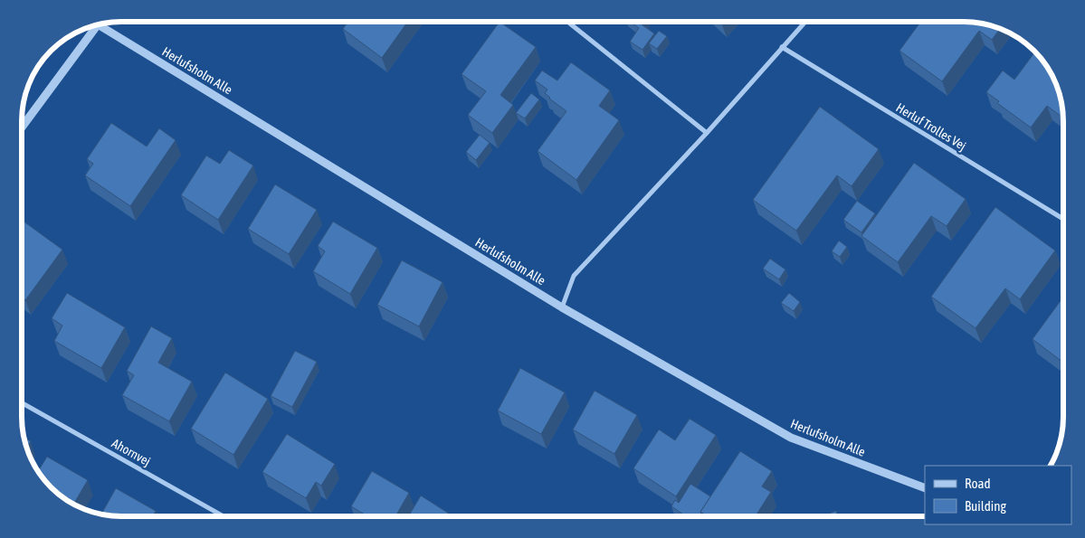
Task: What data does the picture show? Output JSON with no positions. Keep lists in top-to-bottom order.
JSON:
{
  "streets": {
    "street": ["Herlufsholm Alle", "Herluf Trolles Vej", "Ahornvej"]
  },
  "legend": ["Road", "Building"]
}
